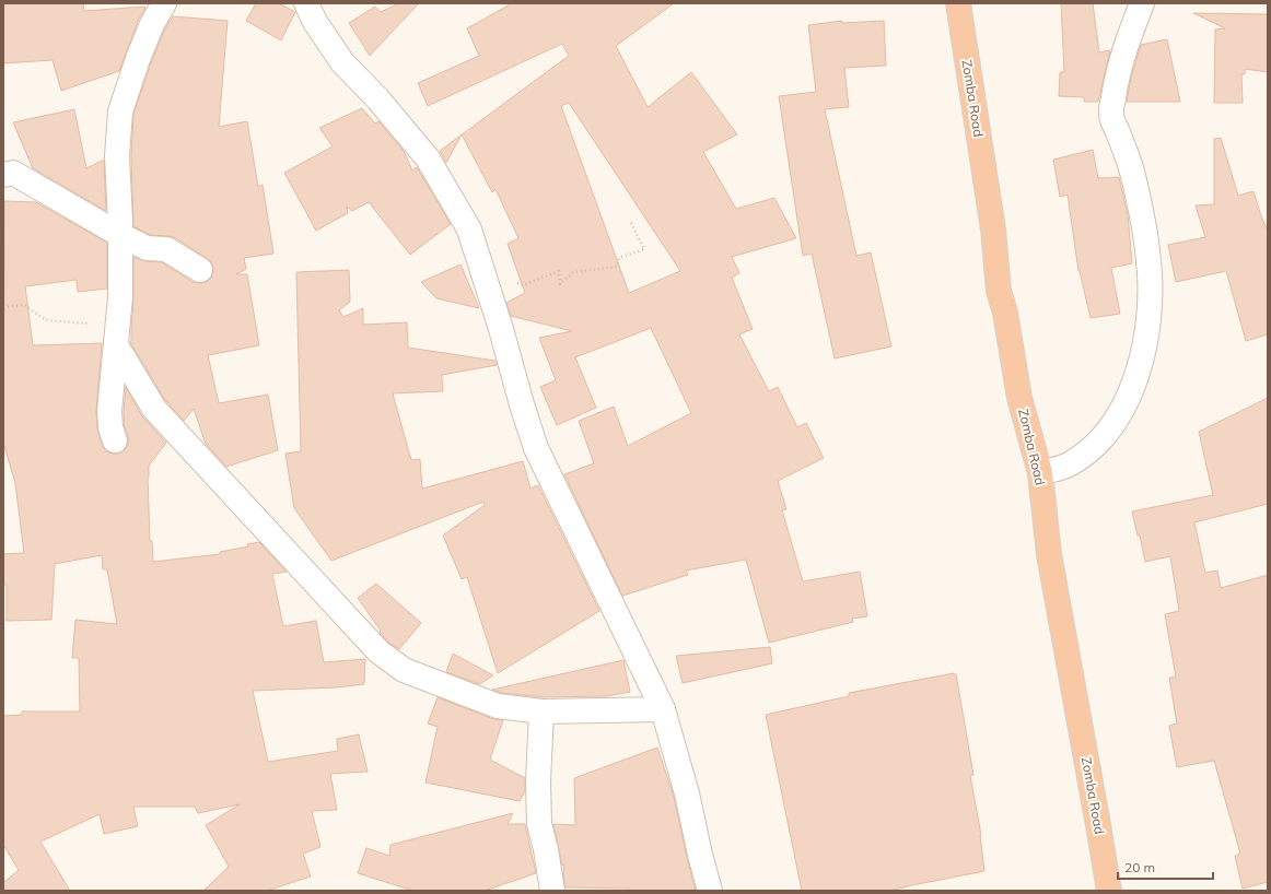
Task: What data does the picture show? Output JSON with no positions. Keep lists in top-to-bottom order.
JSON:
{
  "streets": {
    "highway": ["Zomba Road"]
  },
  "scale_bar": "20 m"
}
